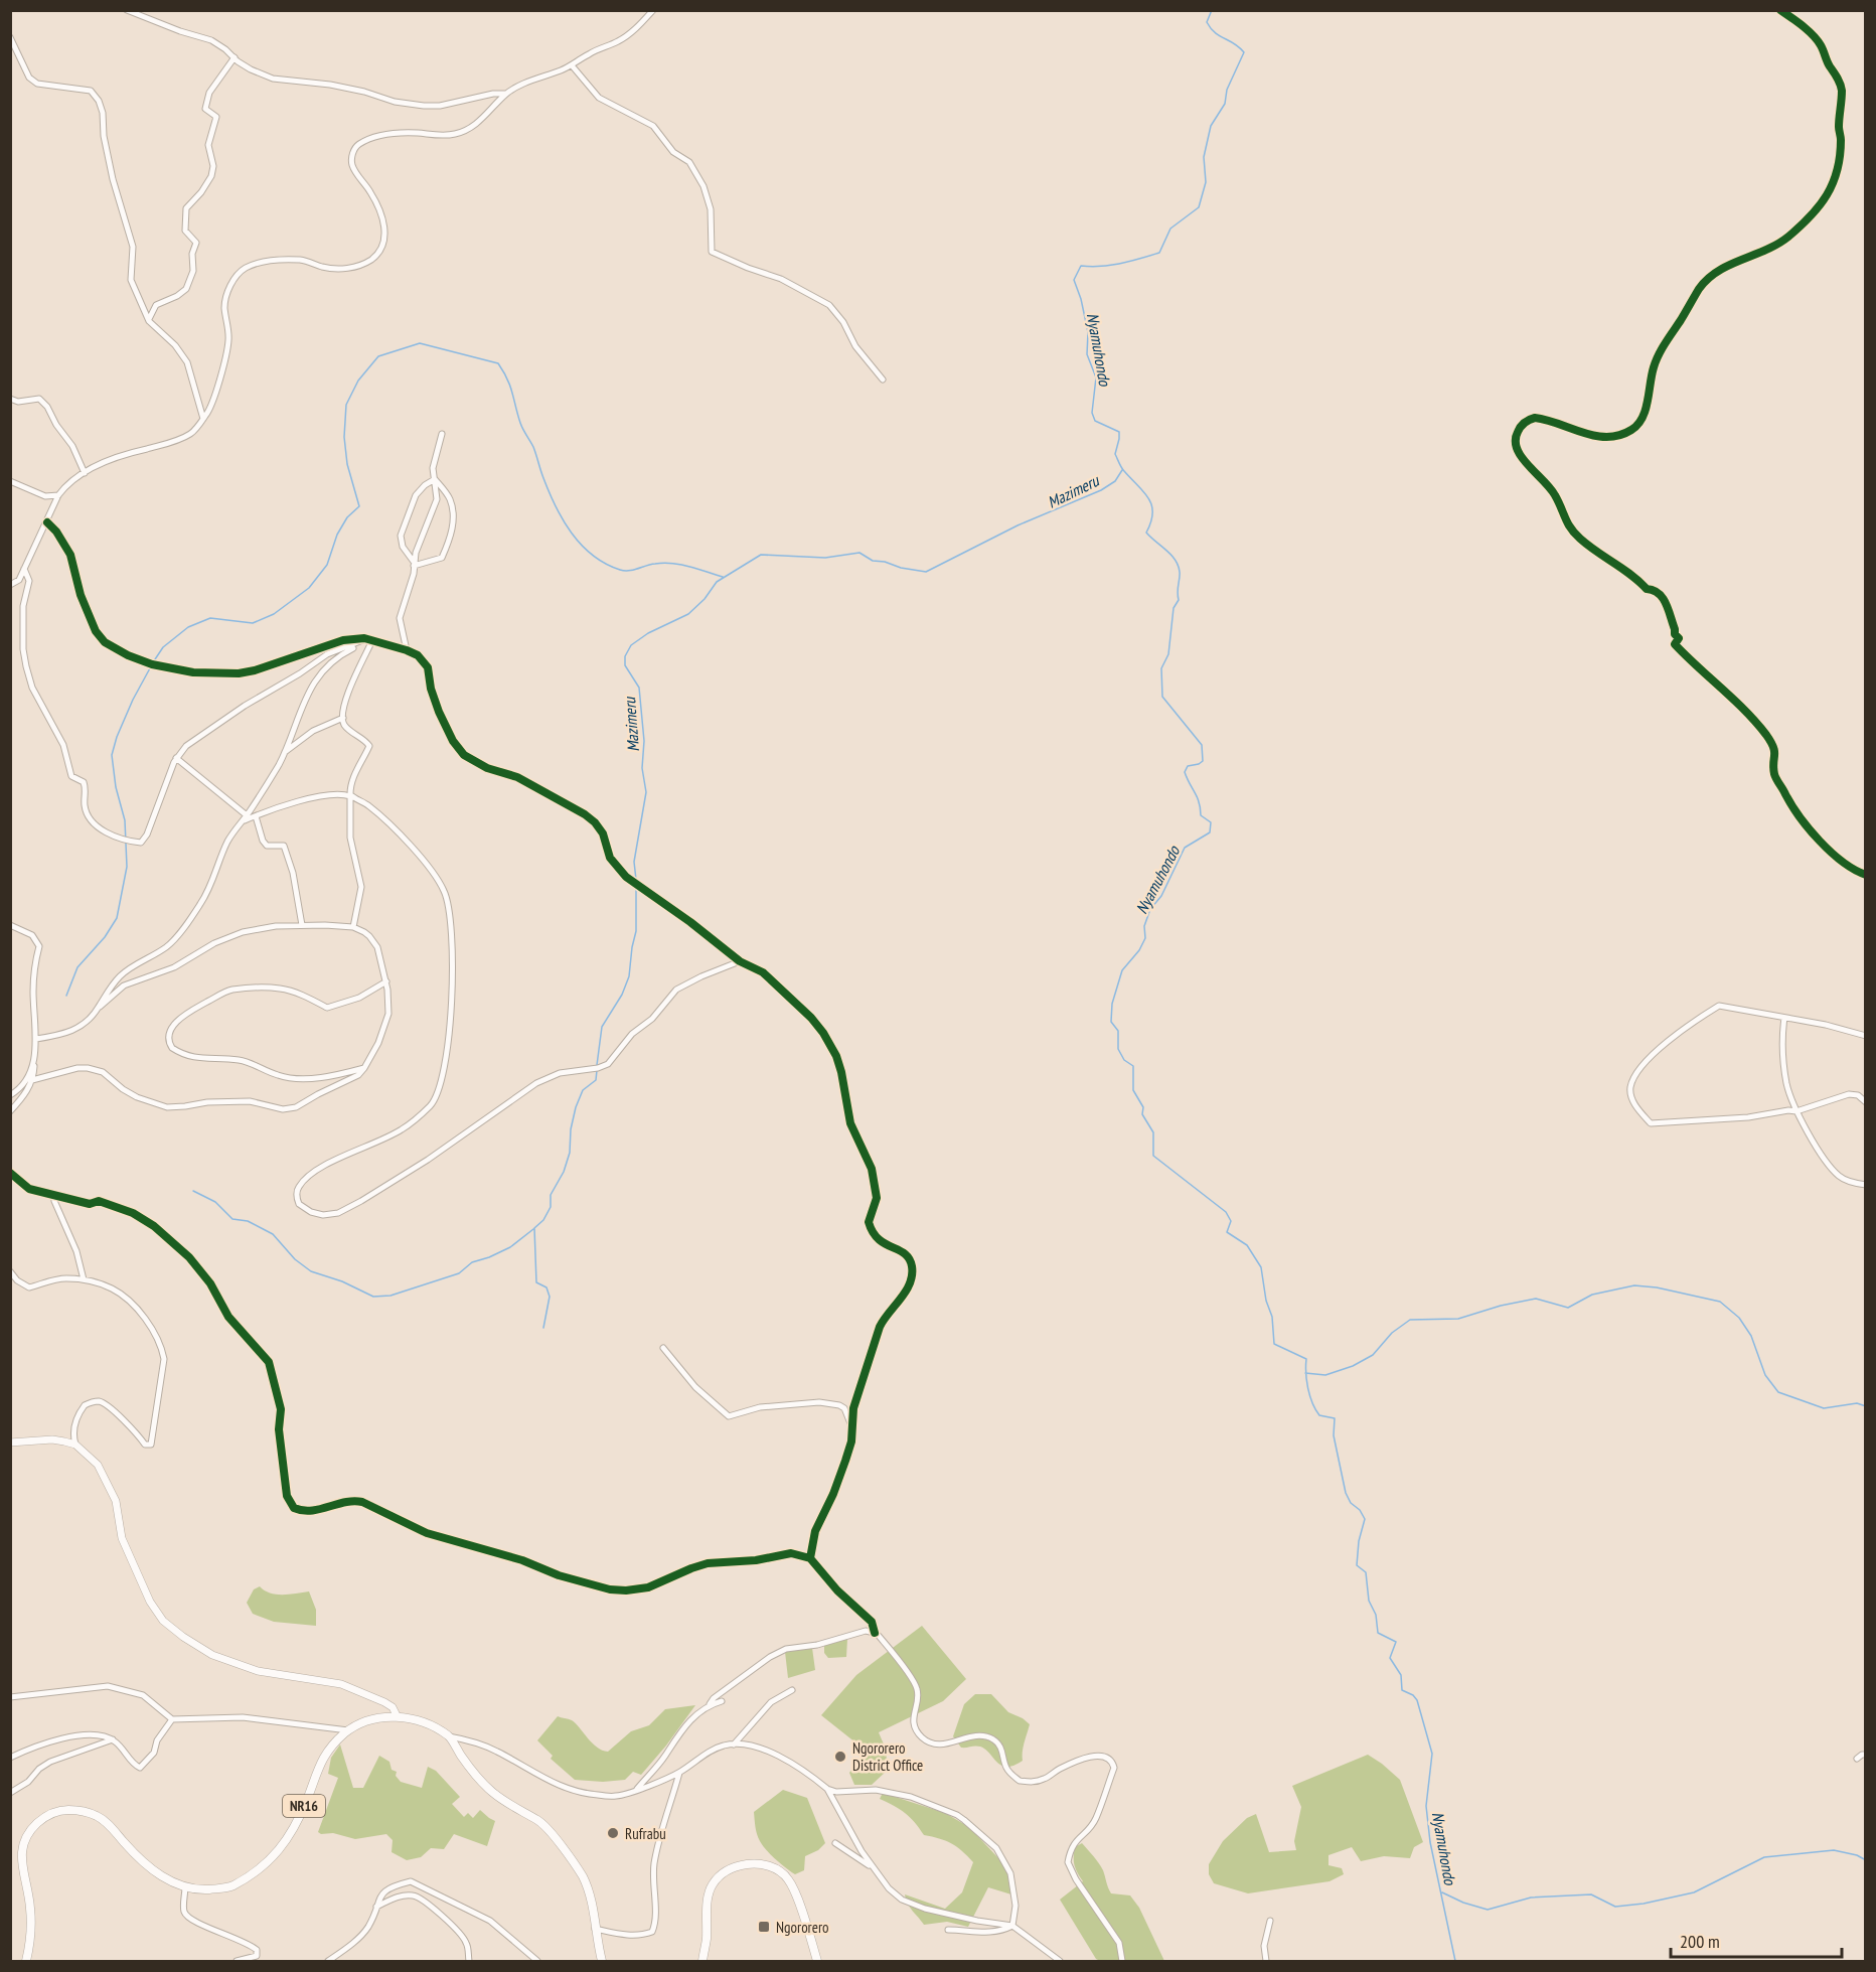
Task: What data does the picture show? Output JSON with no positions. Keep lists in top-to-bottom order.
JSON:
{
  "streets": {
    "main road": ["NR16"]
  },
  "water": ["Nyamuhondo", "Mazimeru"],
  "places": {
    "other": ["Ngororero District Office", "Rufrabu"],
    "transit": ["Ngororero"]
  },
  "scale_bar": "200 m"
}
